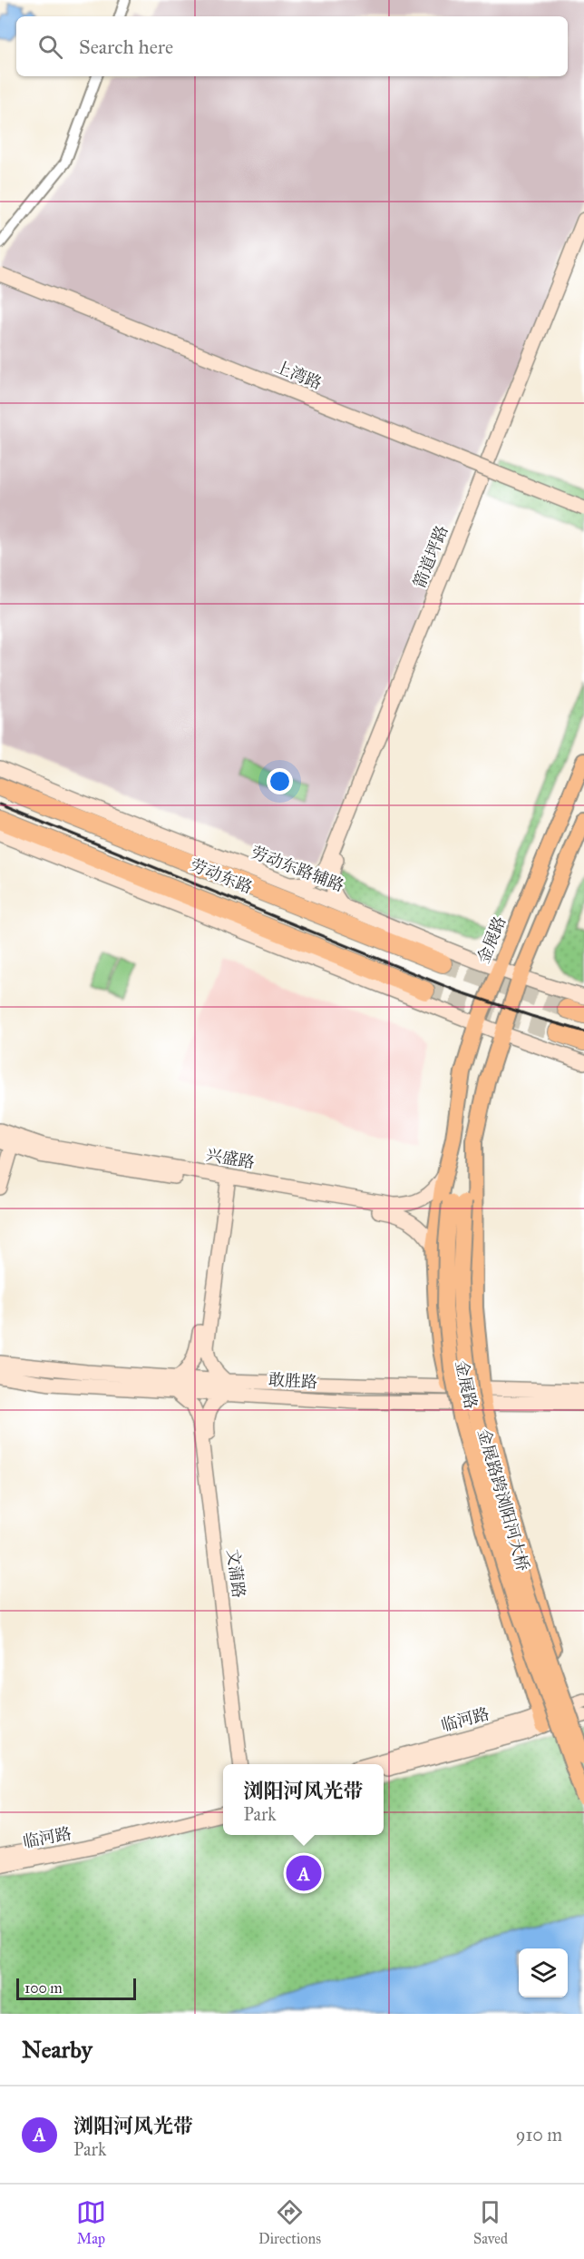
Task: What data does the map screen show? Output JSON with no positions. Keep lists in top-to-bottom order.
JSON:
{
  "streets": {
    "highway": ["劳动东路"],
    "main road": [
      "上湾路",
      "箭道坪路",
      "劳动东路辅路",
      "金展路",
      "兴盛路",
      "敢胜路",
      "金展路跨浏阳河大桥",
      "文蒲路",
      "临河路"
    ]
  },
  "crossings": [
    ["箭道坪路", "劳动东路辅路"],
    ["劳动东路辅路", "金展路"],
    ["金展路", "兴盛路"],
    ["金展路", "敢胜路"],
    ["金展路", "金展路跨浏阳河大桥"],
    ["金展路", "临河路"],
    ["敢胜路", "文蒲路"]
  ],
  "scale_bar": "100 m",
  "page": {
    "search": "Search here",
    "popup": ["浏阳河风光带", "Park"],
    "pins": "A",
    "scale": "100 m",
    "heading": "Nearby",
    "list": [
      {
        "mark": "A",
        "name": "浏阳河风光带",
        "note": "Park",
        "value": "910 m"
      }
    ],
    "nav": ["Map", "Directions", "Saved"]
  }
}
